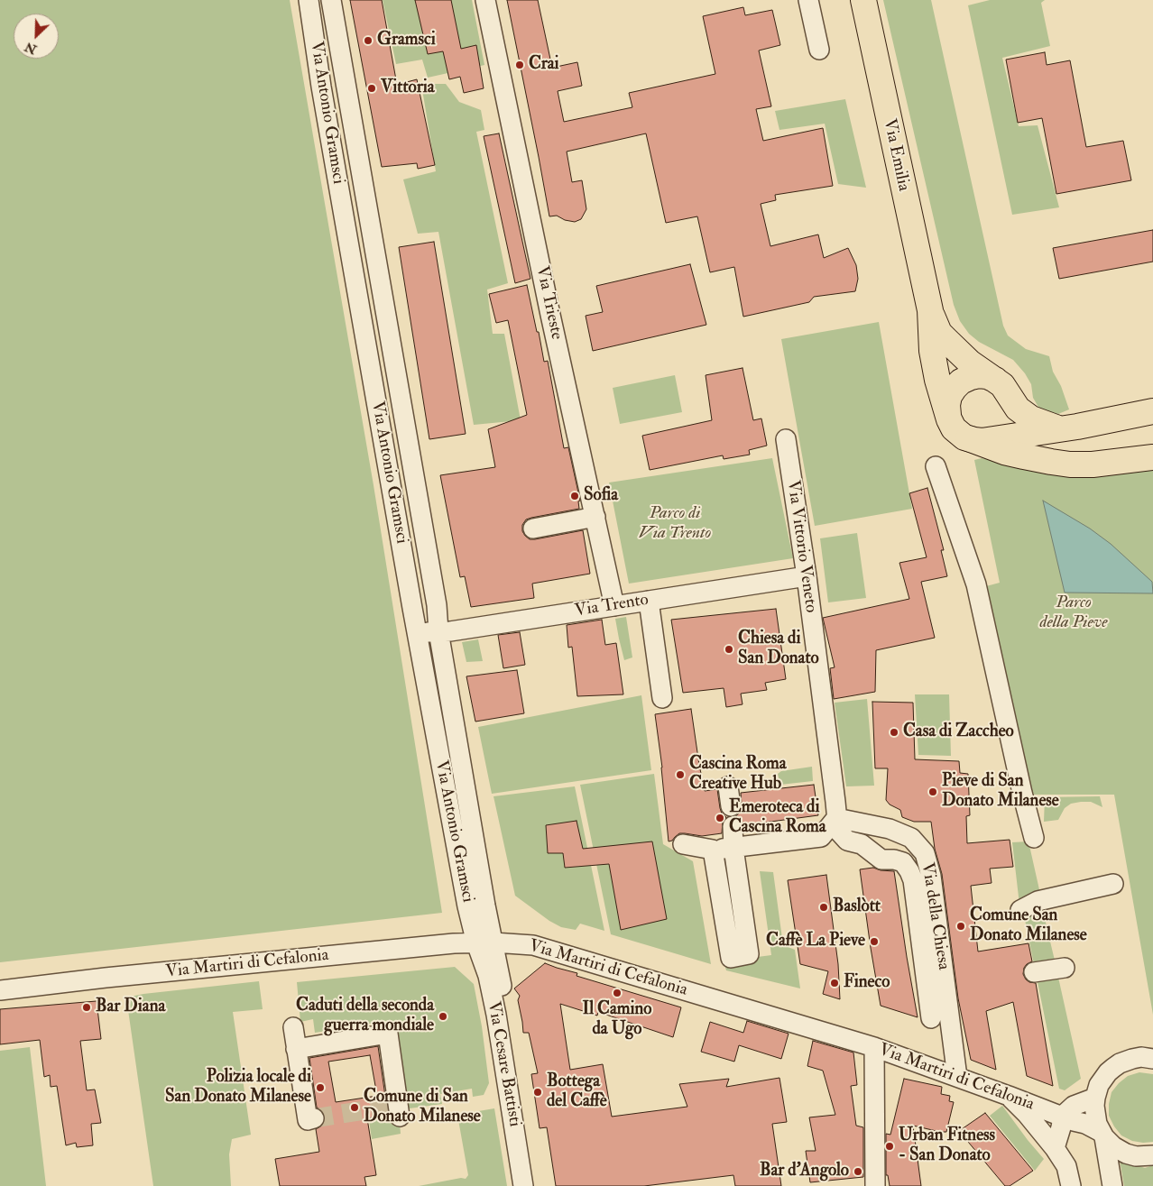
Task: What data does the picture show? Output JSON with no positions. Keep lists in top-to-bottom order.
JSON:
{
  "streets": {
    "main road": ["Via Emilia"],
    "street": [
      "Via Antonio Gramsci",
      "Via Trieste",
      "Via Vittorio Veneto",
      "Via Trento",
      "Via della Chiesa",
      "Via Martiri di Cefalonia",
      "Via Cesare Battisti"
    ]
  },
  "crossings": [
    ["Via Antonio Gramsci", "Via Trento"],
    ["Via Antonio Gramsci", "Via Martiri di Cefalonia"],
    ["Via Antonio Gramsci", "Via Cesare Battisti"],
    ["Via Trieste", "Via Trento"],
    ["Via Vittorio Veneto", "Via Trento"],
    ["Via Vittorio Veneto", "Via della Chiesa"],
    ["Via della Chiesa", "Via Martiri di Cefalonia"],
    ["Via Martiri di Cefalonia", "Via Cesare Battisti"]
  ],
  "parks": ["Parco di Via Trento", "Parco della Pieve"],
  "places": [
    "Gramsci",
    "Crai",
    "Vittoria",
    "Sofia",
    "Chiesa di San Donato",
    "Casa di Zaccheo",
    "Cascina Roma Creative Hub",
    "Pieve di San Donato Milanese",
    "Emeroteca di Cascina Roma",
    "Baslòtt",
    "Comune San Donato Milanese",
    "Caffè La Pieve",
    "Fineco",
    "Il Camino da Ugo",
    "Bar Diana",
    "Caduti della seconda guerra mondiale",
    "Polizia locale di San Donato Milanese",
    "Bottega del Caffè",
    "Comune di San Donato Milanese",
    "Urban Fitness - San Donato",
    "Bar d'Angolo"
  ],
  "north": "bottom left"
}
